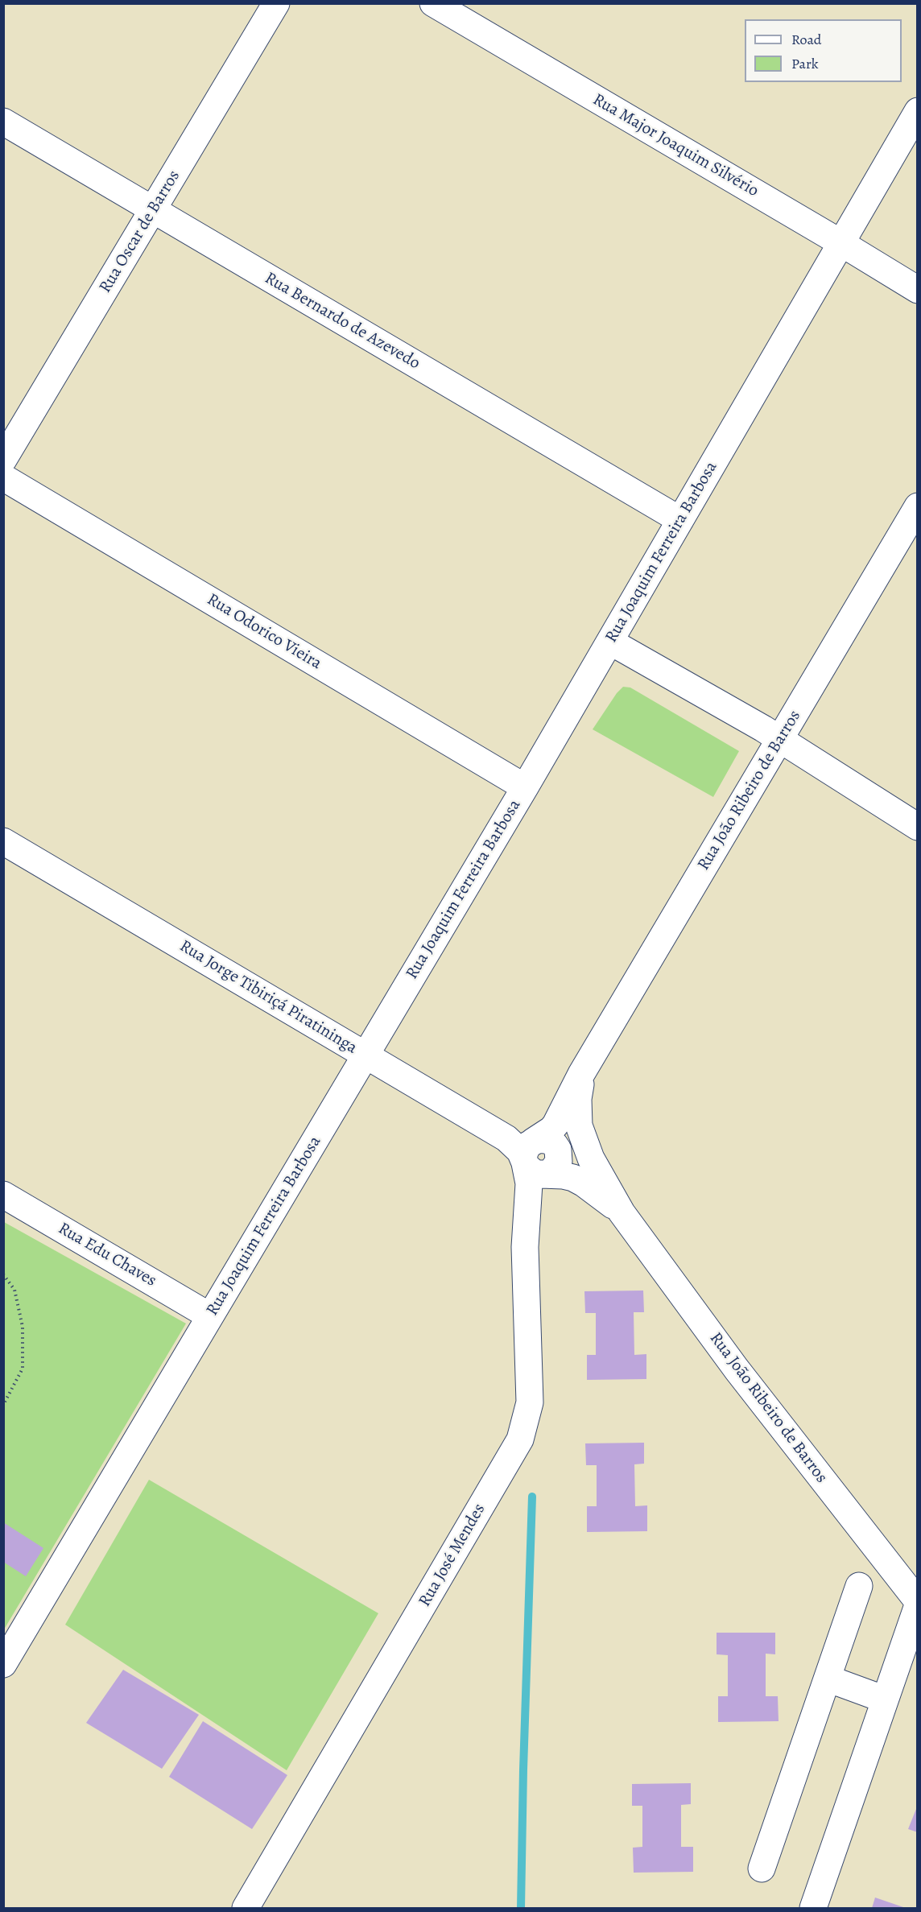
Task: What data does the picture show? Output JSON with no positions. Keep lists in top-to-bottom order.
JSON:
{
  "streets": {
    "street": [
      "Rua Major Joaquim Silvério",
      "Rua Oscar de Barros",
      "Rua Bernardo de Azevedo",
      "Rua Joaquim Ferreira Barbosa",
      "Rua Odorico Vieira",
      "Rua João Ribeiro de Barros",
      "Rua Jorge Tibiriçá Piratininga",
      "Rua Edu Chaves",
      "Rua José Mendes"
    ]
  },
  "crossings": [
    ["Rua Major Joaquim Silvério", "Rua Joaquim Ferreira Barbosa"],
    ["Rua Oscar de Barros", "Rua Bernardo de Azevedo"],
    ["Rua Bernardo de Azevedo", "Rua Joaquim Ferreira Barbosa"],
    ["Rua Joaquim Ferreira Barbosa", "Rua Odorico Vieira"],
    ["Rua Joaquim Ferreira Barbosa", "Rua Jorge Tibiriçá Piratininga"],
    ["Rua Joaquim Ferreira Barbosa", "Rua Edu Chaves"],
    ["Rua João Ribeiro de Barros", "Rua Jorge Tibiriçá Piratininga"],
    ["Rua João Ribeiro de Barros", "Rua José Mendes"],
    ["Rua Jorge Tibiriçá Piratininga", "Rua José Mendes"]
  ],
  "legend": ["Road", "Park"]
}
